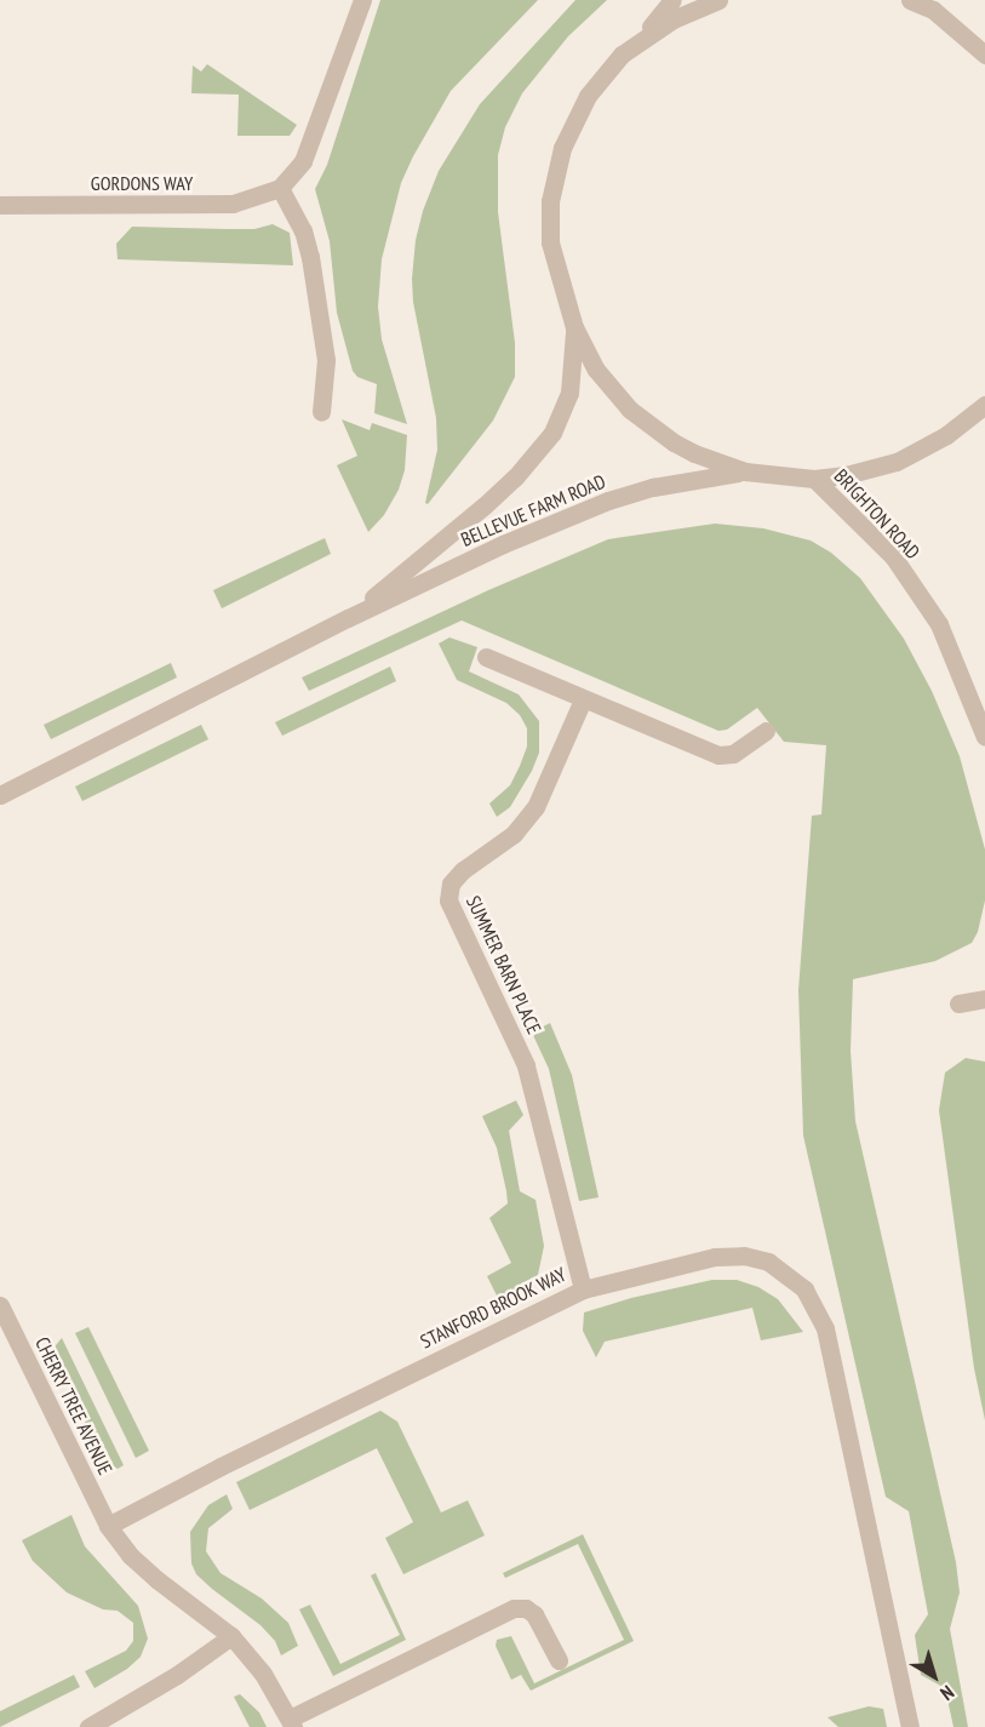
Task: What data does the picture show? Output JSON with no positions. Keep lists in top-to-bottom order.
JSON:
{
  "streets": {
    "street": [
      "GORDONS WAY",
      "BELLEVUE FARM ROAD",
      "BRIGHTON ROAD",
      "SUMMER BARN PLACE",
      "STANFORD BROOK WAY",
      "CHERRY TREE AVENUE"
    ]
  },
  "crossings": [
    ["SUMMER BARN PLACE", "STANFORD BROOK WAY"],
    ["STANFORD BROOK WAY", "CHERRY TREE AVENUE"]
  ],
  "north": "bottom right"
}
